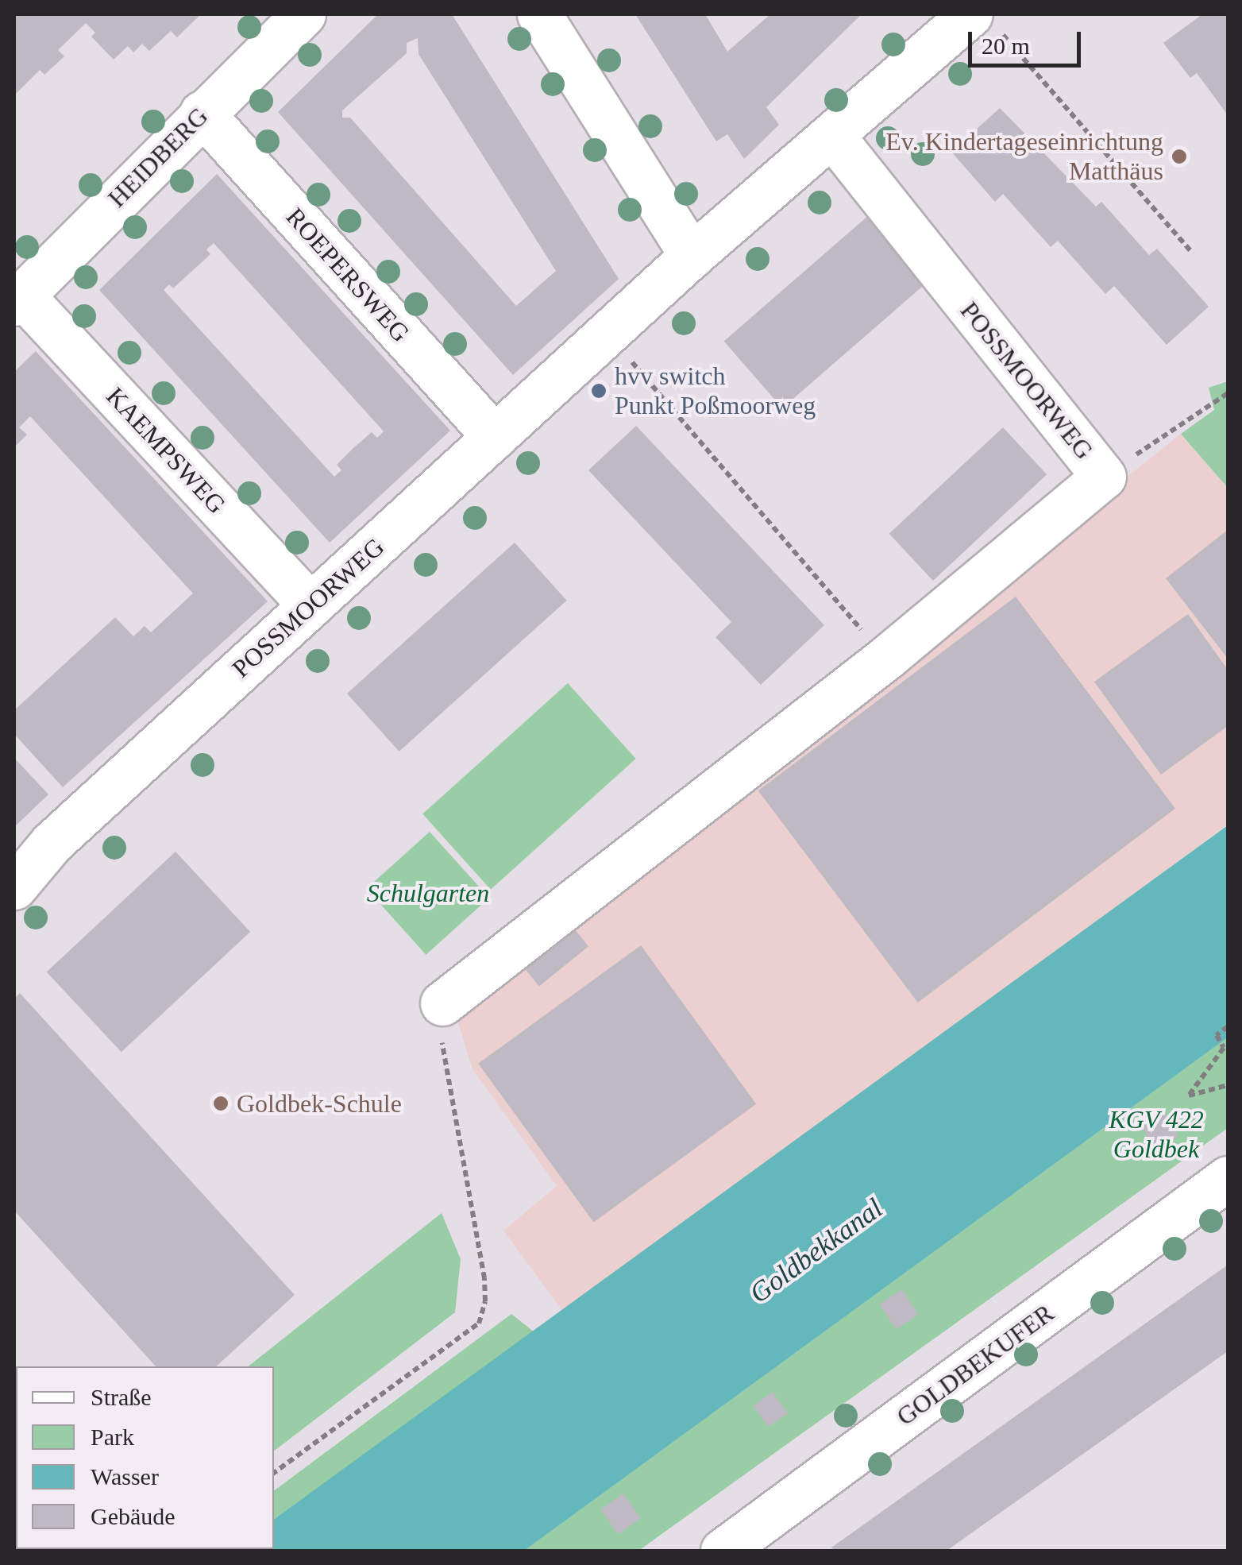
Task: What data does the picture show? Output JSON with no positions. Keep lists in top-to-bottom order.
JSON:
{
  "streets": {
    "street": [
      "HEIDBERG",
      "ROEPERSWEG",
      "POSSMOORWEG",
      "KAEMPSWEG",
      "GOLDBEKUFER"
    ]
  },
  "crossings": [
    ["HEIDBERG", "ROEPERSWEG"],
    ["HEIDBERG", "KAEMPSWEG"],
    ["ROEPERSWEG", "POSSMOORWEG"],
    ["POSSMOORWEG", "KAEMPSWEG"]
  ],
  "water": ["Goldbekkanal"],
  "parks": ["Schulgarten", "KGV 422 Goldbek"],
  "places": ["Ev. Kindertageseinrichtung Matthäus", "hvv switch Punkt Poßmoorweg", "Goldbek-Schule"],
  "legend": [
    "Straße",
    "Park",
    "Wasser",
    "Gebäude"
  ],
  "scale_bar": "20 m"
}
